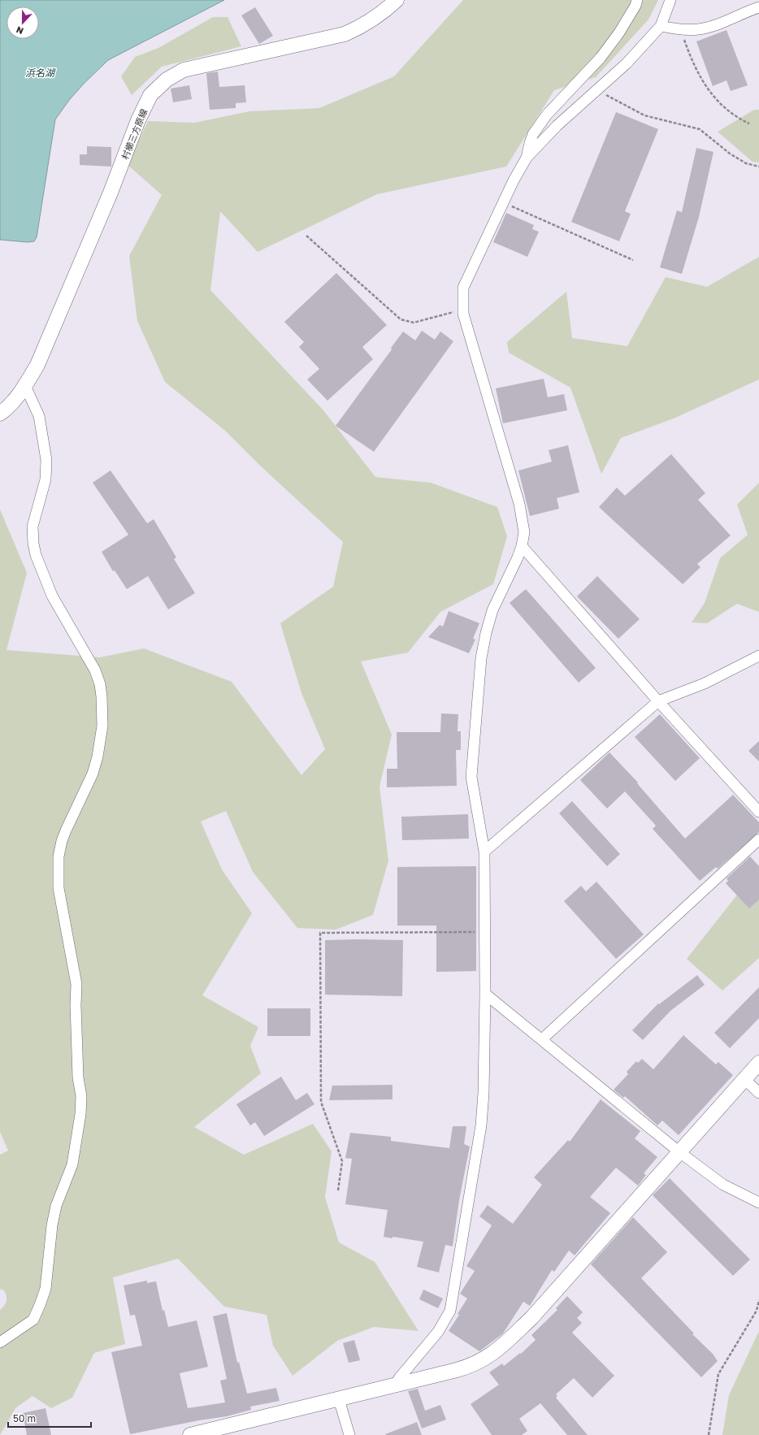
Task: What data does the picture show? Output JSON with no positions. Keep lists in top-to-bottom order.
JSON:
{
  "streets": {
    "street": ["村櫛三方原線"]
  },
  "water": ["浜名湖"],
  "scale_bar": "50 m",
  "north": "bottom"
}
